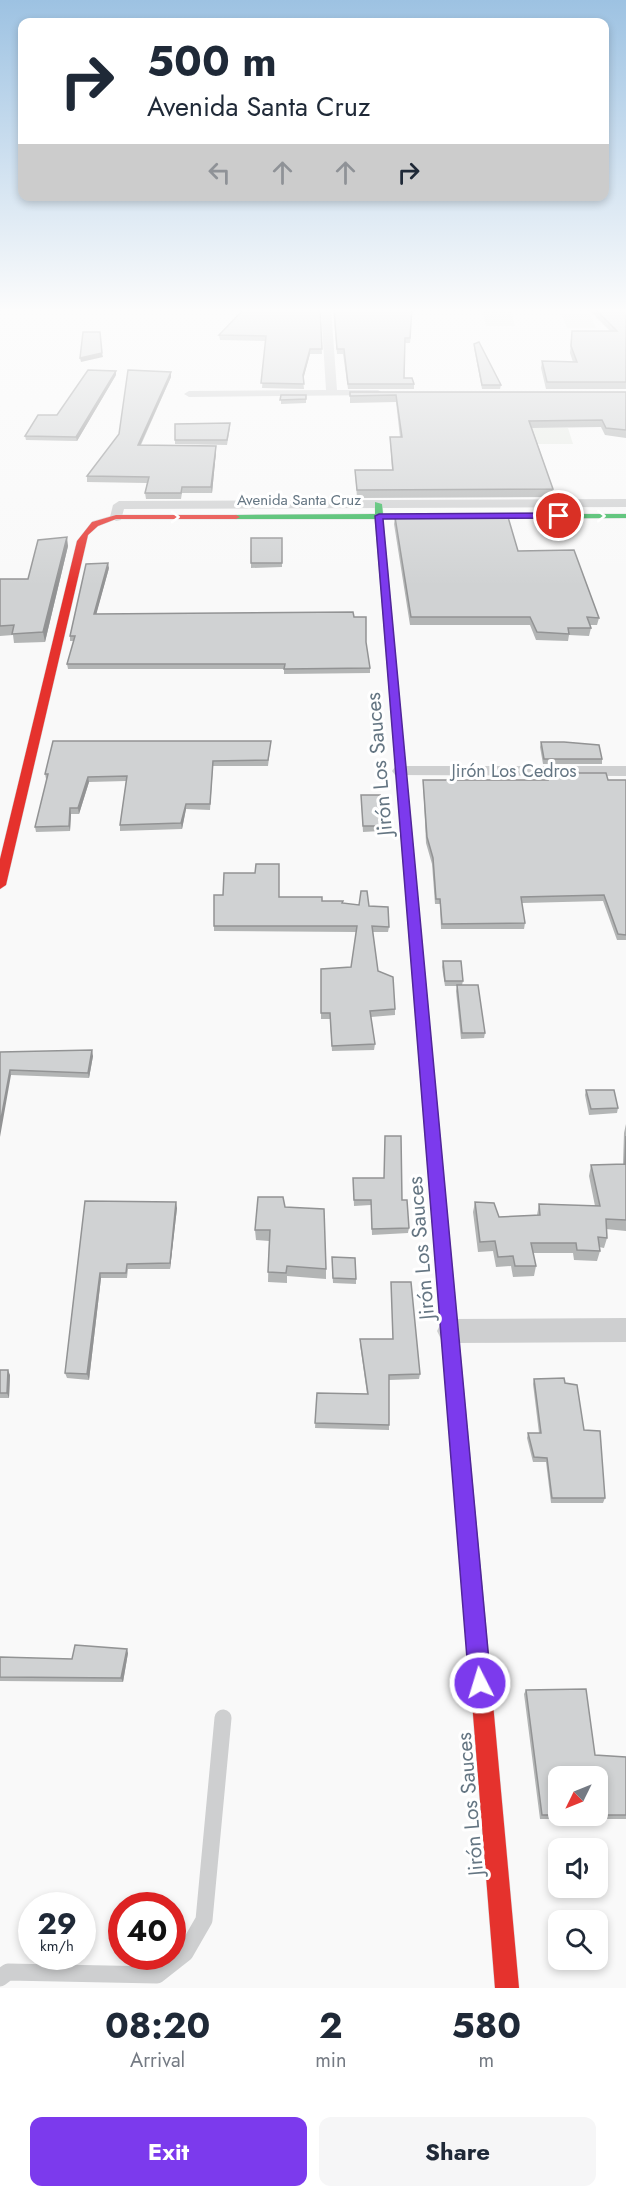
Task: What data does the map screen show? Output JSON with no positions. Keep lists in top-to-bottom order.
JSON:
{
  "streets": {
    "street": ["Avenida Santa Cruz", "Jirón Los Sauces", "Jirón Los Cedros"]
  },
  "crossings": [
    ["Avenida Santa Cruz", "Jirón Los Sauces"],
    ["Jirón Los Sauces", "Jirón Los Cedros"]
  ],
  "north": "bottom left",
  "page": {
    "turn": ["500 m", "Avenida Santa Cruz"],
    "speed": "29 km/h",
    "limit": "40",
    "eta": [
      "08:20",
      "Arrival",
      "2",
      "min",
      "580",
      "m"
    ],
    "buttons": ["Exit", "Share"]
  }
}
